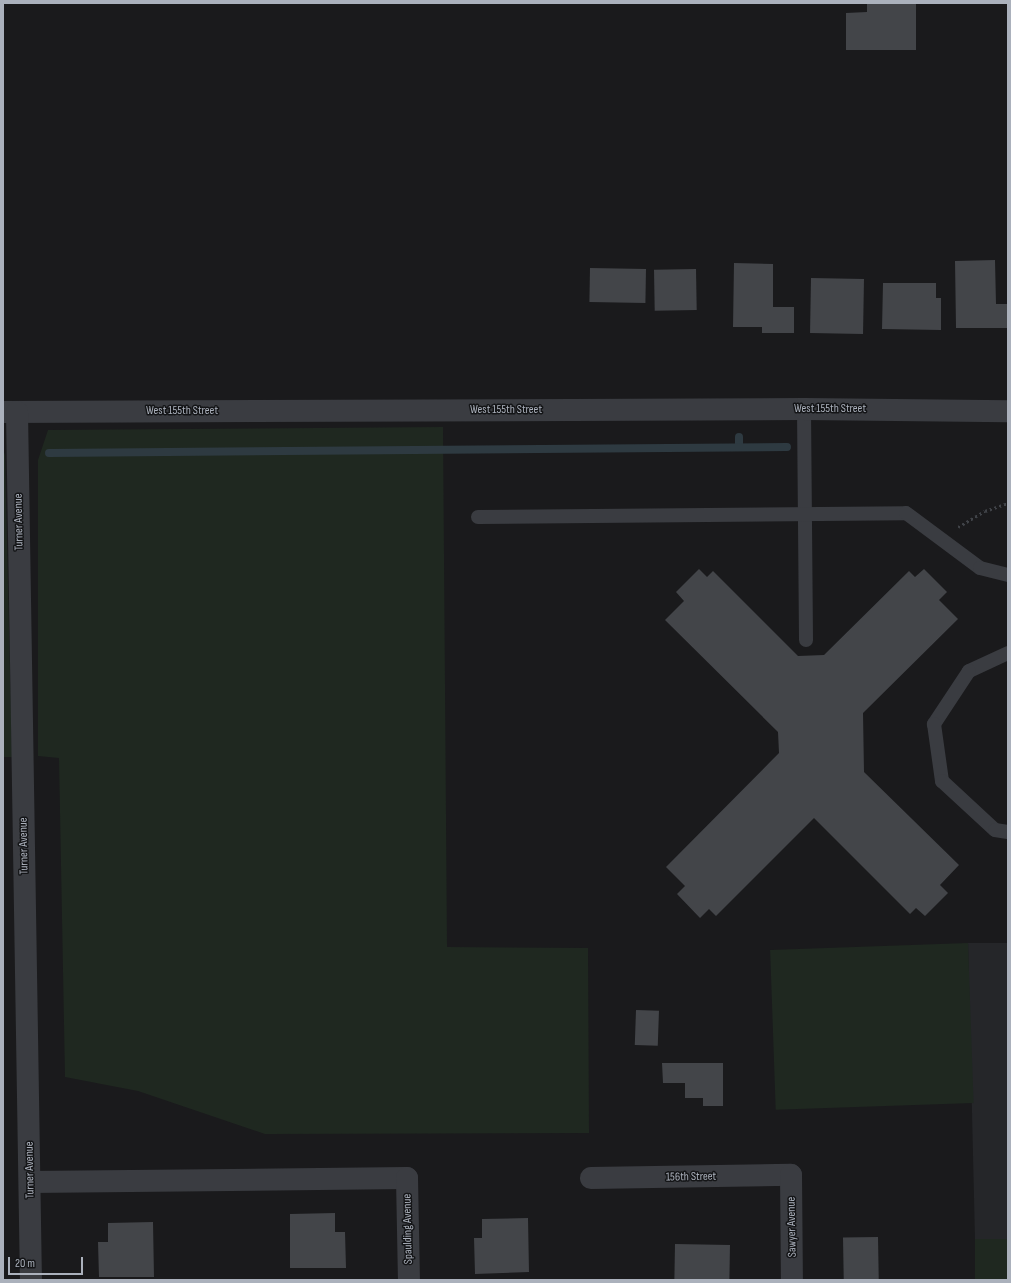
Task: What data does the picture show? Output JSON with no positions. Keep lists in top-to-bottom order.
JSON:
{
  "streets": {
    "street": [
      "West 155th Street",
      "Turner Avenue",
      "156th Street",
      "Sawyer Avenue",
      "Spaulding Avenue"
    ]
  },
  "crossings": [
    ["West 155th Street", "Turner Avenue"],
    ["Turner Avenue", "Spaulding Avenue"],
    ["156th Street", "Sawyer Avenue"]
  ],
  "scale_bar": "20 m"
}
